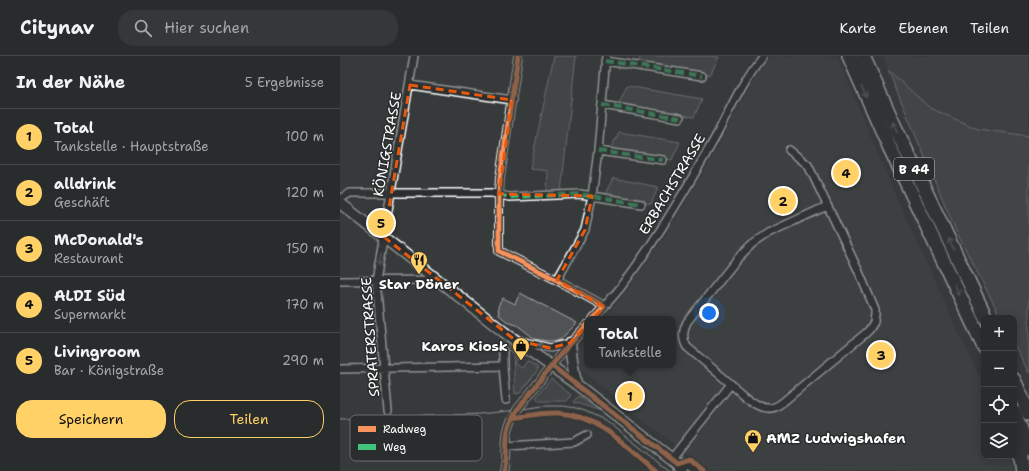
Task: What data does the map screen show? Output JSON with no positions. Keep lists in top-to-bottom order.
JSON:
{
  "streets": {
    "highway": ["B 44"],
    "street": ["KÖNIGSTRASSE", "ERBACHSTRASSE", "SPRATERSTRASSE"]
  },
  "crossings": [
    ["KÖNIGSTRASSE", "SPRATERSTRASSE"]
  ],
  "places": {
    "restaurant": ["Star Döner"],
    "shop": ["Karos Kiosk", "AMZ Ludwigshafen"]
  },
  "legend": ["Radweg", "Weg"],
  "page": {
    "header": "Citynav",
    "search": "Hier suchen",
    "nav": ["Karte", "Ebenen", "Teilen"],
    "heading": ["In der Nähe", "5 Ergebnisse"],
    "list": [
      {
        "mark": "1",
        "name": "Total",
        "note": "Tankstelle · Hauptstraße",
        "value": "100 m"
      },
      {
        "mark": "2",
        "name": "alldrink",
        "note": "Geschäft",
        "value": "120 m"
      },
      {
        "mark": "3",
        "name": "McDonald's",
        "note": "Restaurant",
        "value": "150 m"
      },
      {
        "mark": "4",
        "name": "ALDI Süd",
        "note": "Supermarkt",
        "value": "170 m"
      },
      {
        "mark": "5",
        "name": "Livingroom",
        "note": "Bar · Königstraße",
        "value": "290 m"
      }
    ],
    "pins": [
      "4",
      "2",
      "5",
      "3",
      "1"
    ],
    "map_buttons": ["+", "−"],
    "popup": ["Total", "Tankstelle"],
    "buttons": ["Speichern", "Teilen"]
  }
}
